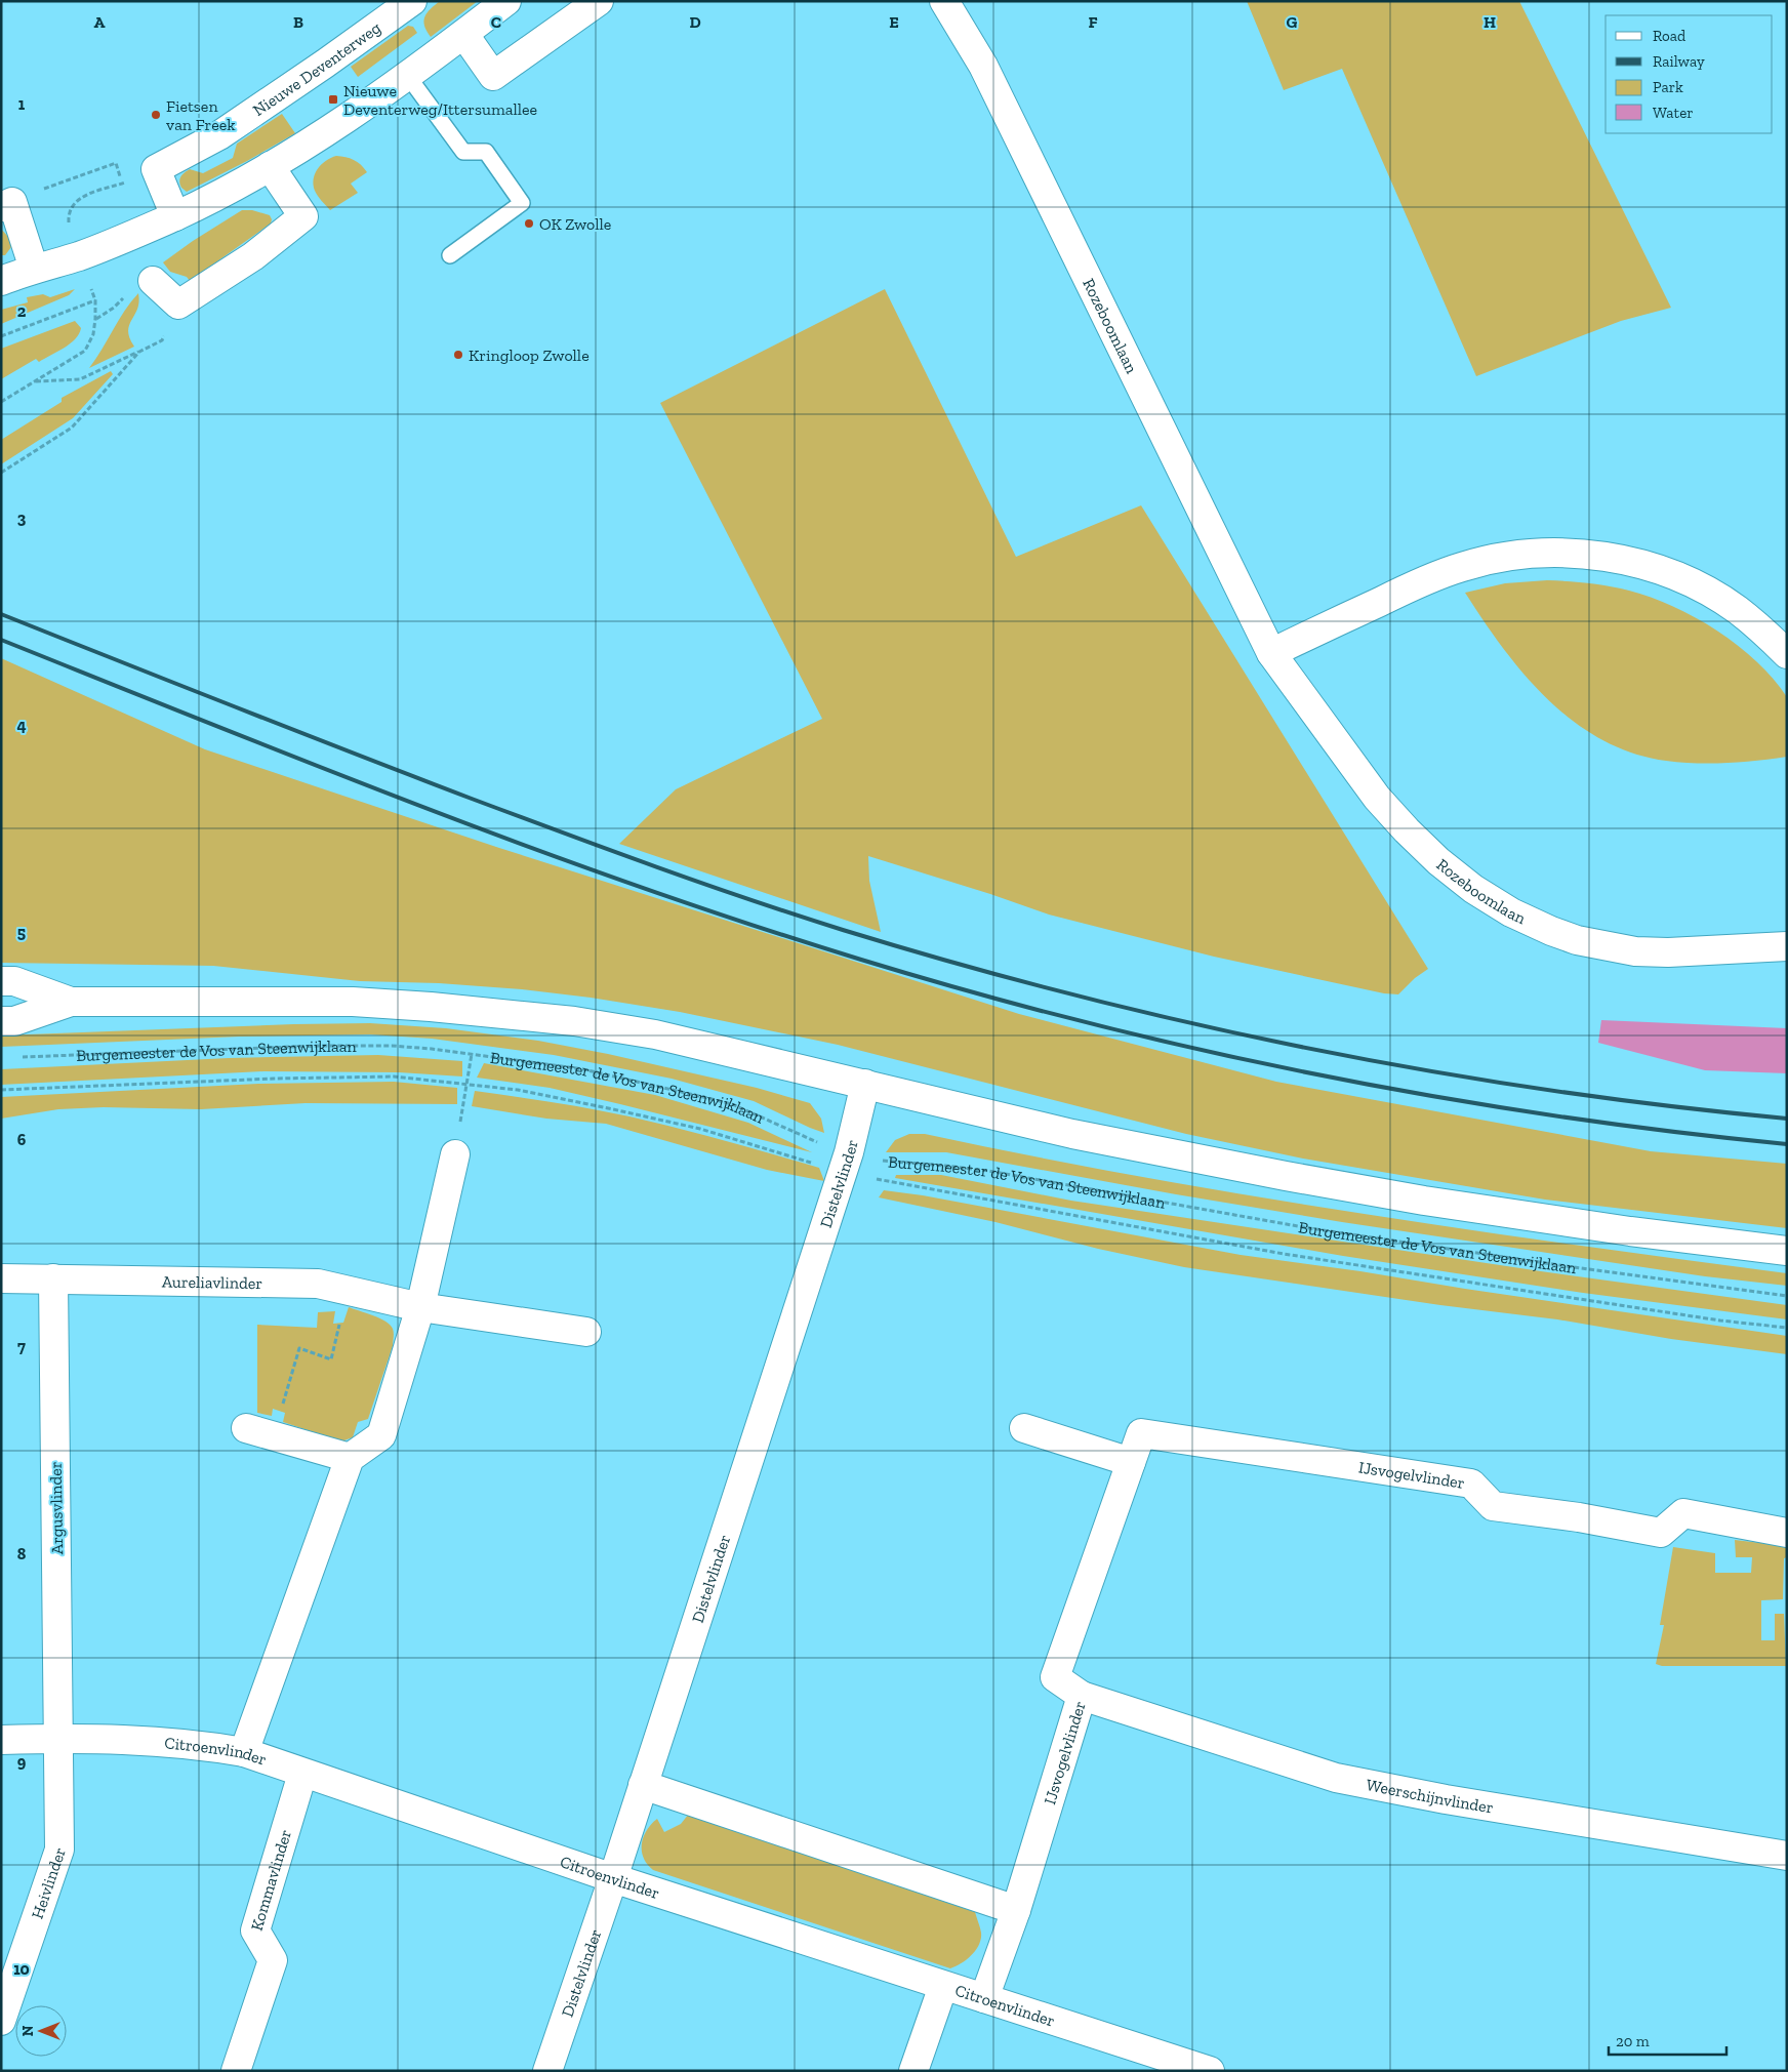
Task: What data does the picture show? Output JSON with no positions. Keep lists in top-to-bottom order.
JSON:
{
  "streets": {
    "street": [
      "Nieuwe Deventerweg",
      "Rozeboomlaan",
      "Distelvlinder",
      "Aureliavlinder",
      "IJsvogelvlinder",
      "Argusvlinder",
      "Citroenvlinder",
      "Weerschijnvlinder",
      "Kommavlinder",
      "Heivlinder"
    ],
    "path": ["Burgemeester de Vos van Steenwijklaan"]
  },
  "crossings": [
    ["Burgemeester de Vos van Steenwijklaan", "Distelvlinder"],
    ["Distelvlinder", "Citroenvlinder"],
    ["Aureliavlinder", "Argusvlinder"],
    ["IJsvogelvlinder", "Citroenvlinder"],
    ["IJsvogelvlinder", "Weerschijnvlinder"],
    ["Argusvlinder", "Citroenvlinder"],
    ["Argusvlinder", "Heivlinder"],
    ["Citroenvlinder", "Kommavlinder"],
    ["Citroenvlinder", "Heivlinder"]
  ],
  "places": {
    "transit": ["Nieuwe Deventerweg/Ittersumallee"],
    "other": ["Fietsen van Freek", "OK Zwolle", "Kringloop Zwolle"]
  },
  "legend": [
    "Road",
    "Railway",
    "Park",
    "Water"
  ],
  "scale_bar": "20 m",
  "north": "left",
  "grid": {
    "columns": [
      "A",
      "B",
      "C",
      "D",
      "E",
      "F",
      "G",
      "H"
    ],
    "rows": [
      "1",
      "2",
      "3",
      "4",
      "5",
      "6",
      "7",
      "8",
      "9",
      "10"
    ]
  }
}
